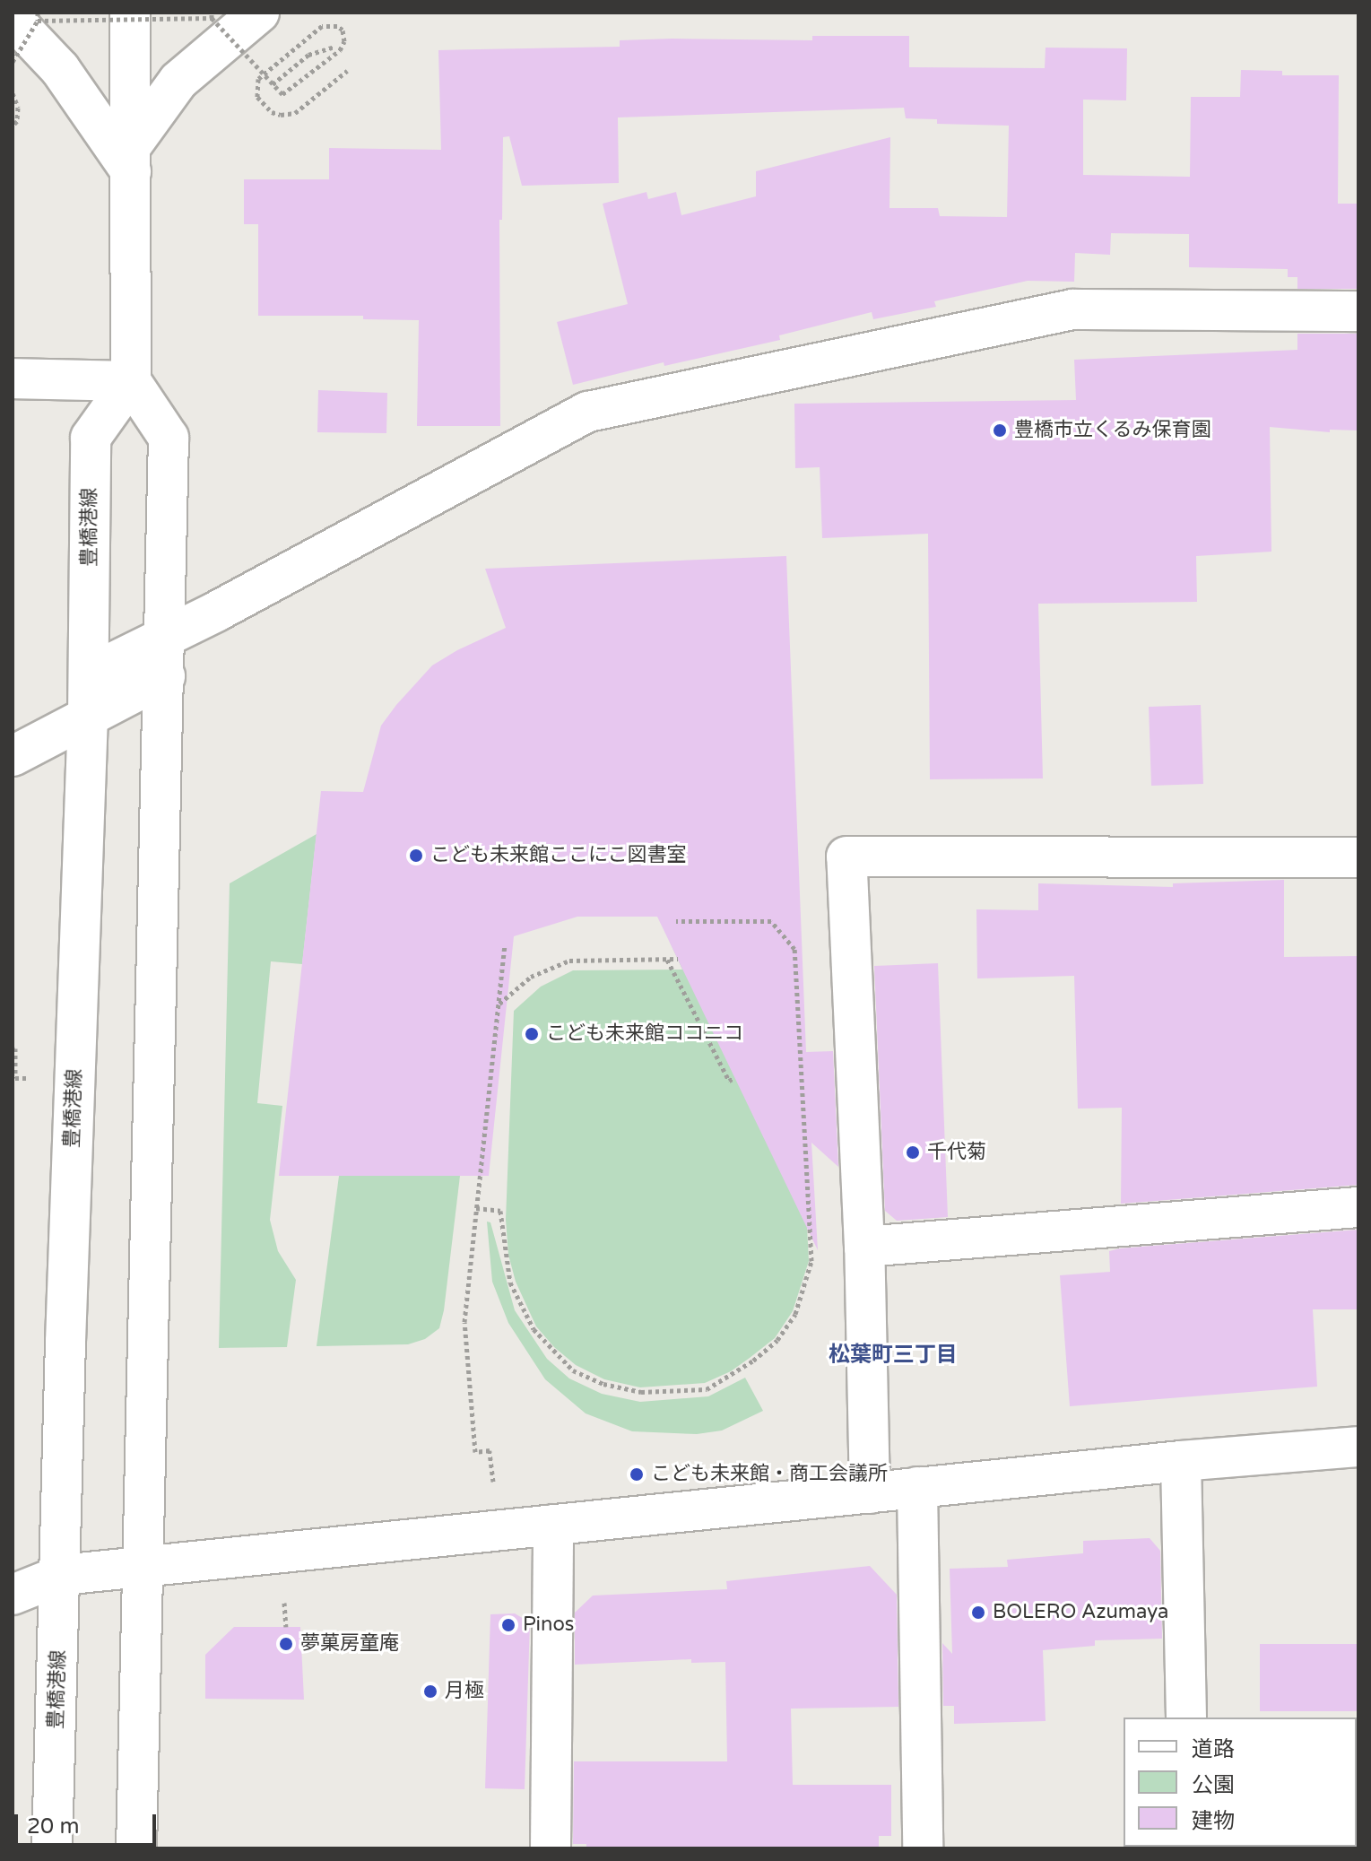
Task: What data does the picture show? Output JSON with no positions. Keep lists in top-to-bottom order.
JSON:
{
  "streets": {
    "street": ["豊橋港線"]
  },
  "districts": ["松葉町三丁目"],
  "places": [
    "豊橋市立くるみ保育園",
    "こども未来館ここにこ図書室",
    "こども未来館ココニコ",
    "千代菊",
    "こども未来館・商工会議所",
    "BOLERO Azumaya",
    "Pinos",
    "夢菓房童庵",
    "月極"
  ],
  "legend": ["道路", "公園", "建物"],
  "scale_bar": "20 m"
}
